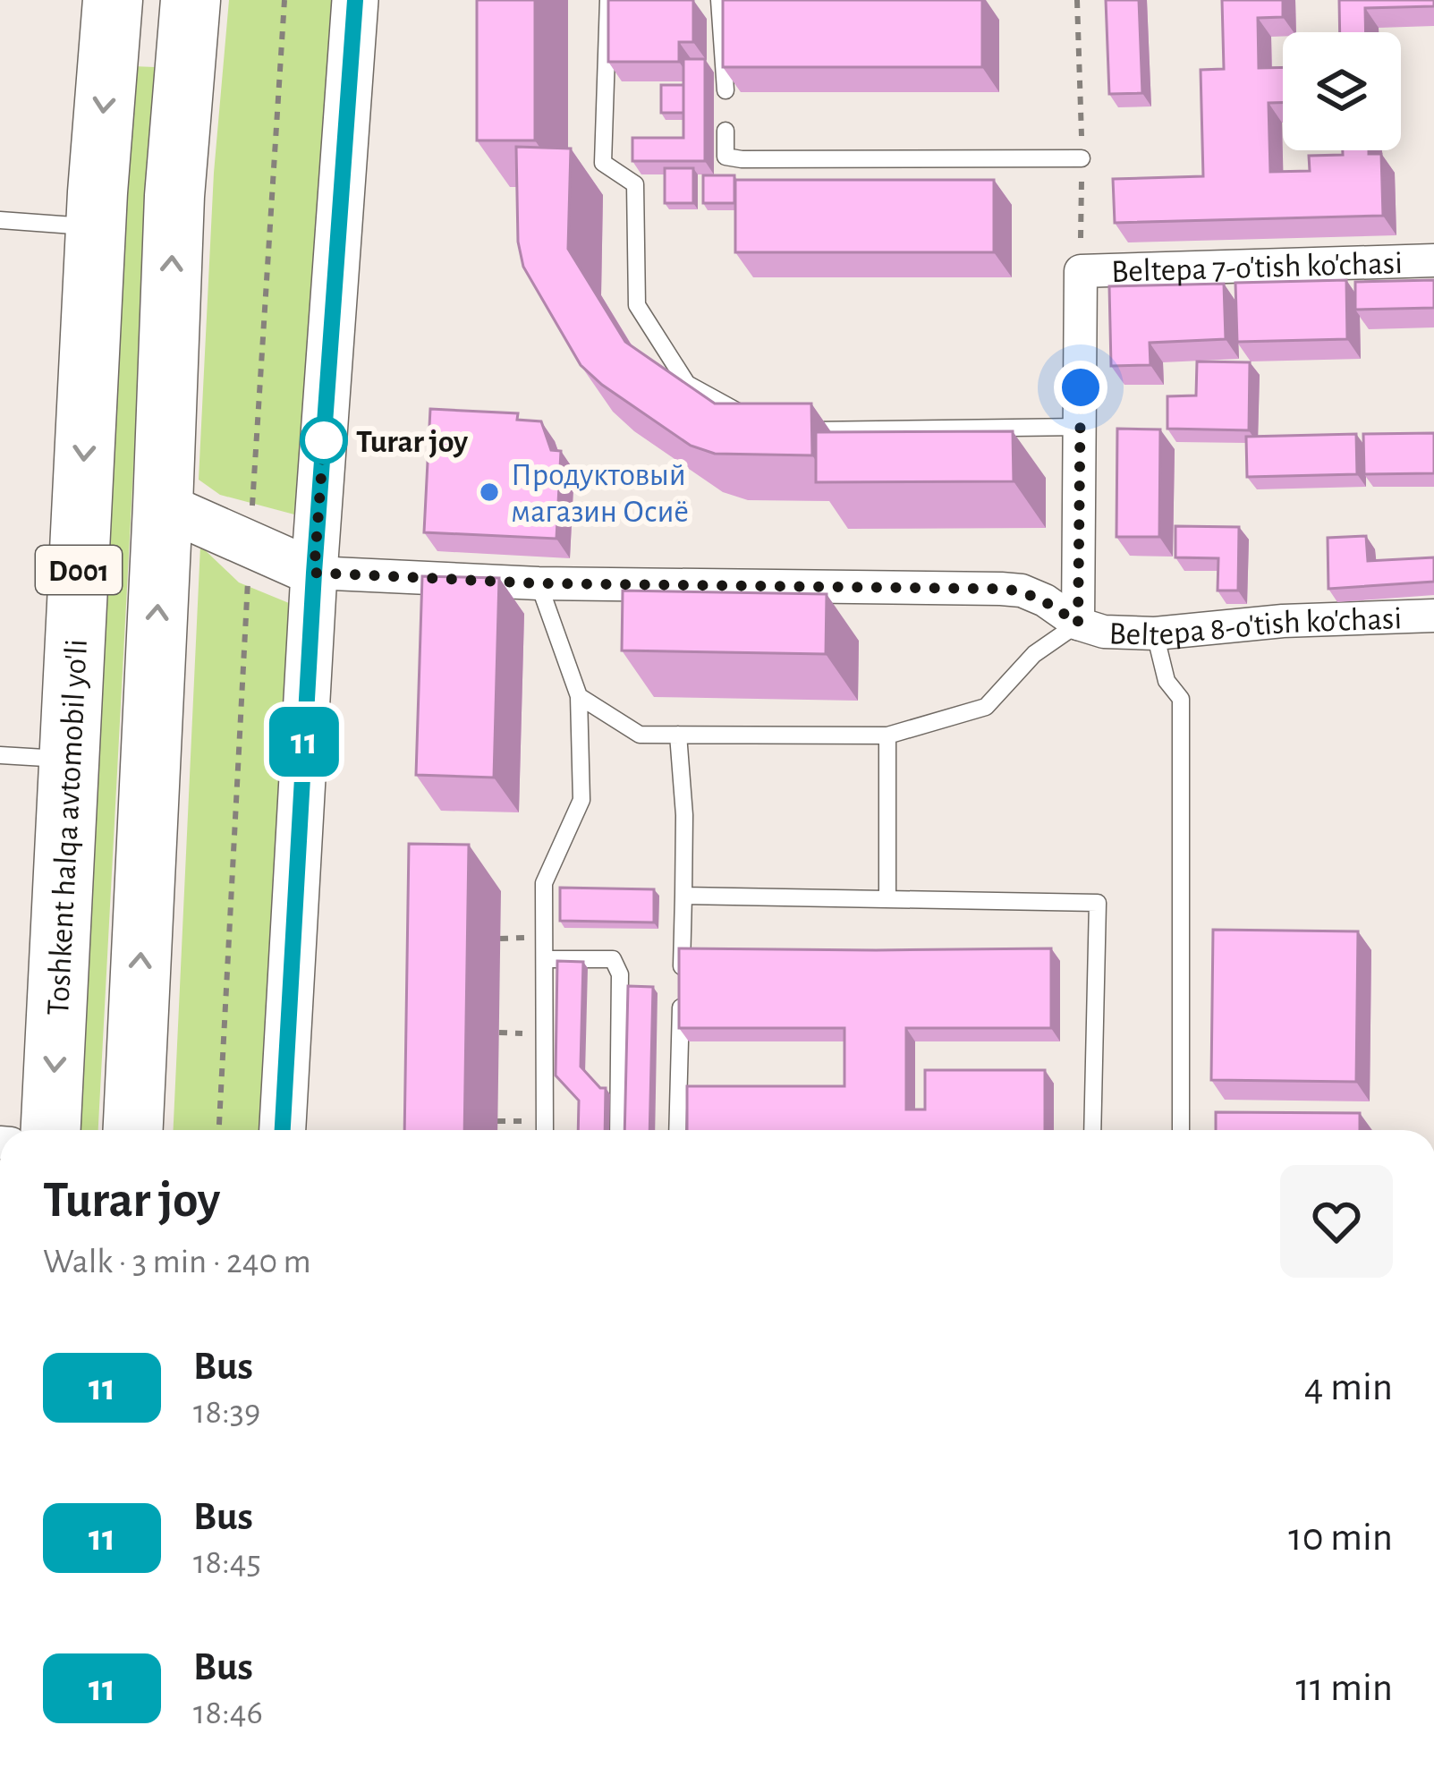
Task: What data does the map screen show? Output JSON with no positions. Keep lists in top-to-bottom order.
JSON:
{
  "streets": {
    "highway": ["D001", "Toshkent halqa avtomobil yo'li"],
    "street": ["Beltepa 7-o'tish ko'chasi", "Beltepa 8-o'tish ko'chasi"]
  },
  "places": ["Turar joy", "Продуктовый магазин Осиё"],
  "lines": ["bus line 11"],
  "page": {
    "on_map": "11",
    "heading": ["Turar joy", "Walk · 3 min · 240 m"],
    "list": [
      {
        "mark": "11",
        "name": "Bus",
        "note": "18:39",
        "value": "4 min"
      },
      {
        "mark": "11",
        "name": "Bus",
        "note": "18:45",
        "value": "10 min"
      },
      {
        "mark": "11",
        "name": "Bus",
        "note": "18:46",
        "value": "11 min"
      }
    ]
  }
}
